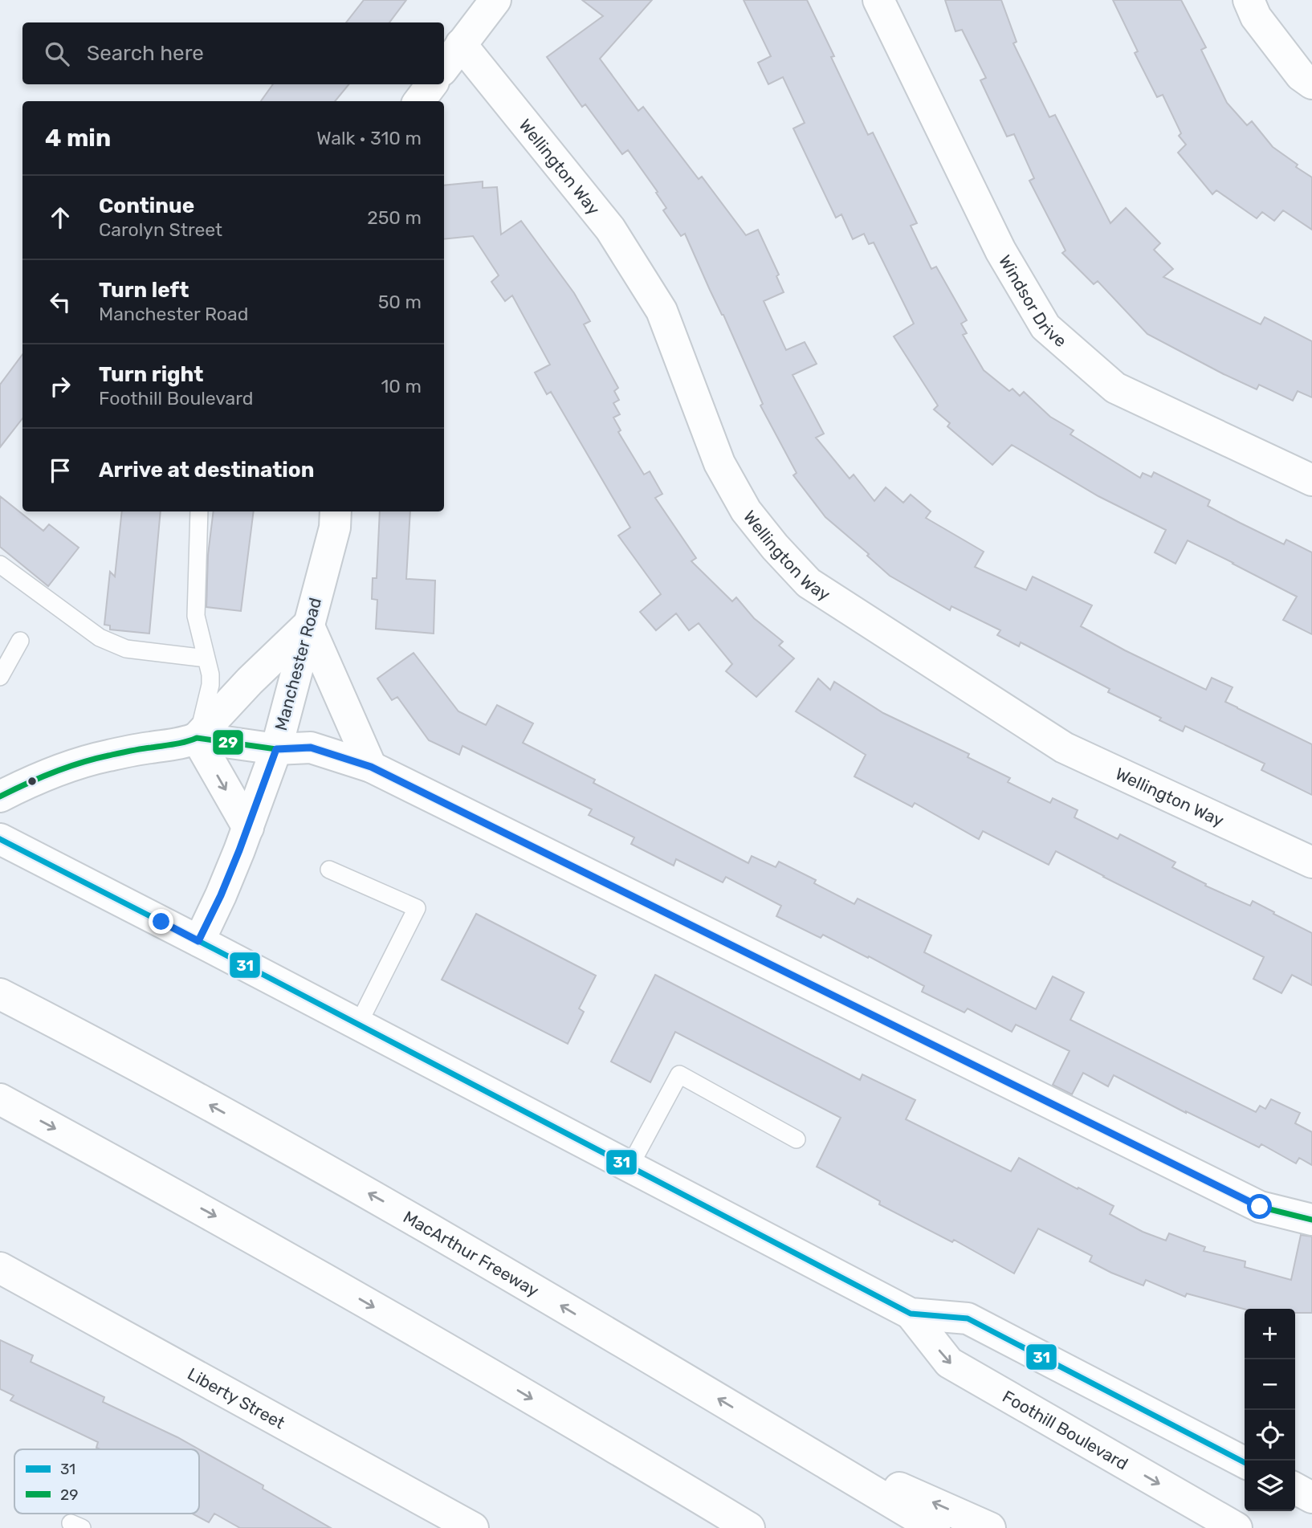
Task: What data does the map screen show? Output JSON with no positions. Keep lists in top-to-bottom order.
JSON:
{
  "streets": {
    "main road": [
      "Wellington Way",
      "Windsor Drive",
      "Manchester Road",
      "MacArthur Freeway",
      "Liberty Street",
      "Foothill Boulevard"
    ]
  },
  "crossings": [
    ["Manchester Road", "Foothill Boulevard"]
  ],
  "lines": ["transit line 29", "transit line 31"],
  "legend": ["31", "29"],
  "page": {
    "search": "Search here",
    "heading": ["4 min", "Walk · 310 m"],
    "list": [
      ["Continue", "Carolyn Street", "250 m"],
      ["Turn left", "Manchester Road", "50 m"],
      ["Turn right", "Foothill Boulevard", "10 m"],
      "Arrive at destination"
    ],
    "map_buttons": ["+", "−"]
  }
}
